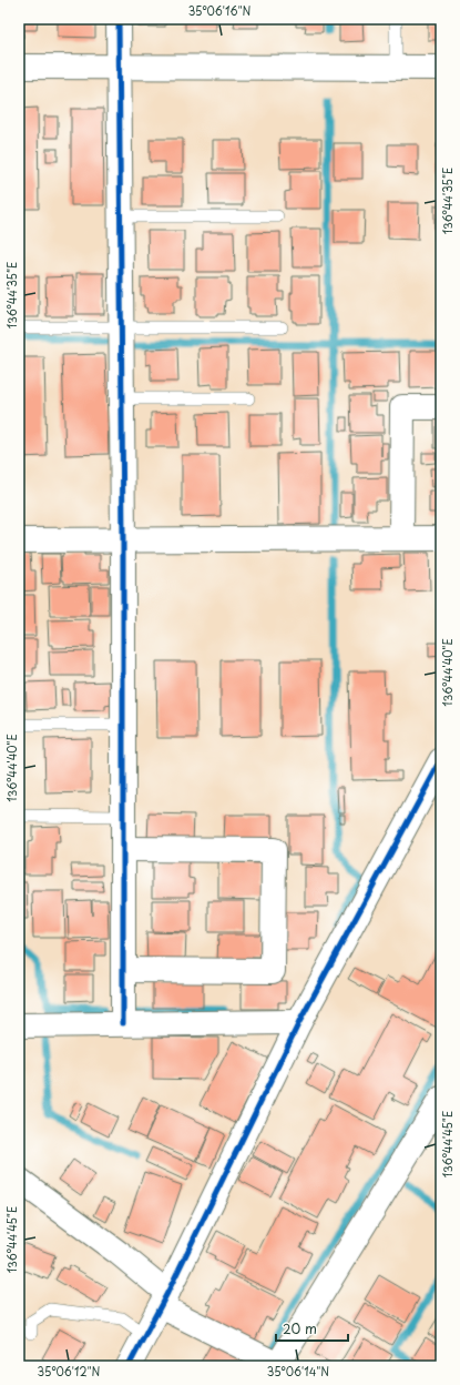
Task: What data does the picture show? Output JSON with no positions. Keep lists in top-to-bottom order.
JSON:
{
  "scale_bar": "20 m",
  "coordinates": [
    "35°06'16\"N",
    "136°44'35\"E",
    "136°44'40\"E",
    "136°44'45\"E",
    "35°06'12\"N",
    "35°06'14\"N"
  ]
}
